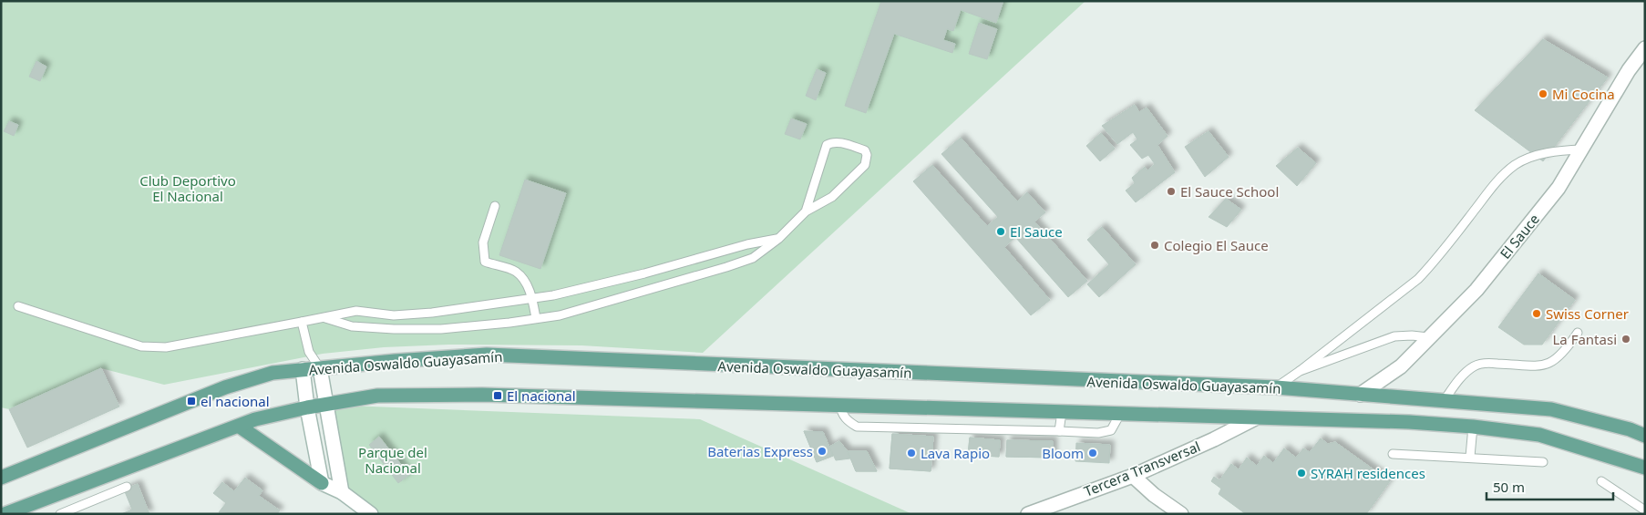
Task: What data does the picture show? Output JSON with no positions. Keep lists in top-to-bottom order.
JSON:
{
  "streets": {
    "main road": ["Avenida Oswaldo Guayasamín"],
    "street": ["El Sauce", "Tercera Transversal"]
  },
  "crossings": [
    ["El Sauce", "Avenida Oswaldo Guayasamín"]
  ],
  "parks": ["Club Deportivo El Nacional", "Parque del Nacional"],
  "places": {
    "other": [
      "Mi Cocina",
      "El Sauce School",
      "El Sauce",
      "Colegio El Sauce",
      "Swiss Corner",
      "La Fantasi",
      "Baterias Express",
      "Lava Rapio",
      "Bloom",
      "SYRAH residences"
    ],
    "transit": ["El nacional", "el nacional"]
  },
  "scale_bar": "50 m"
}
